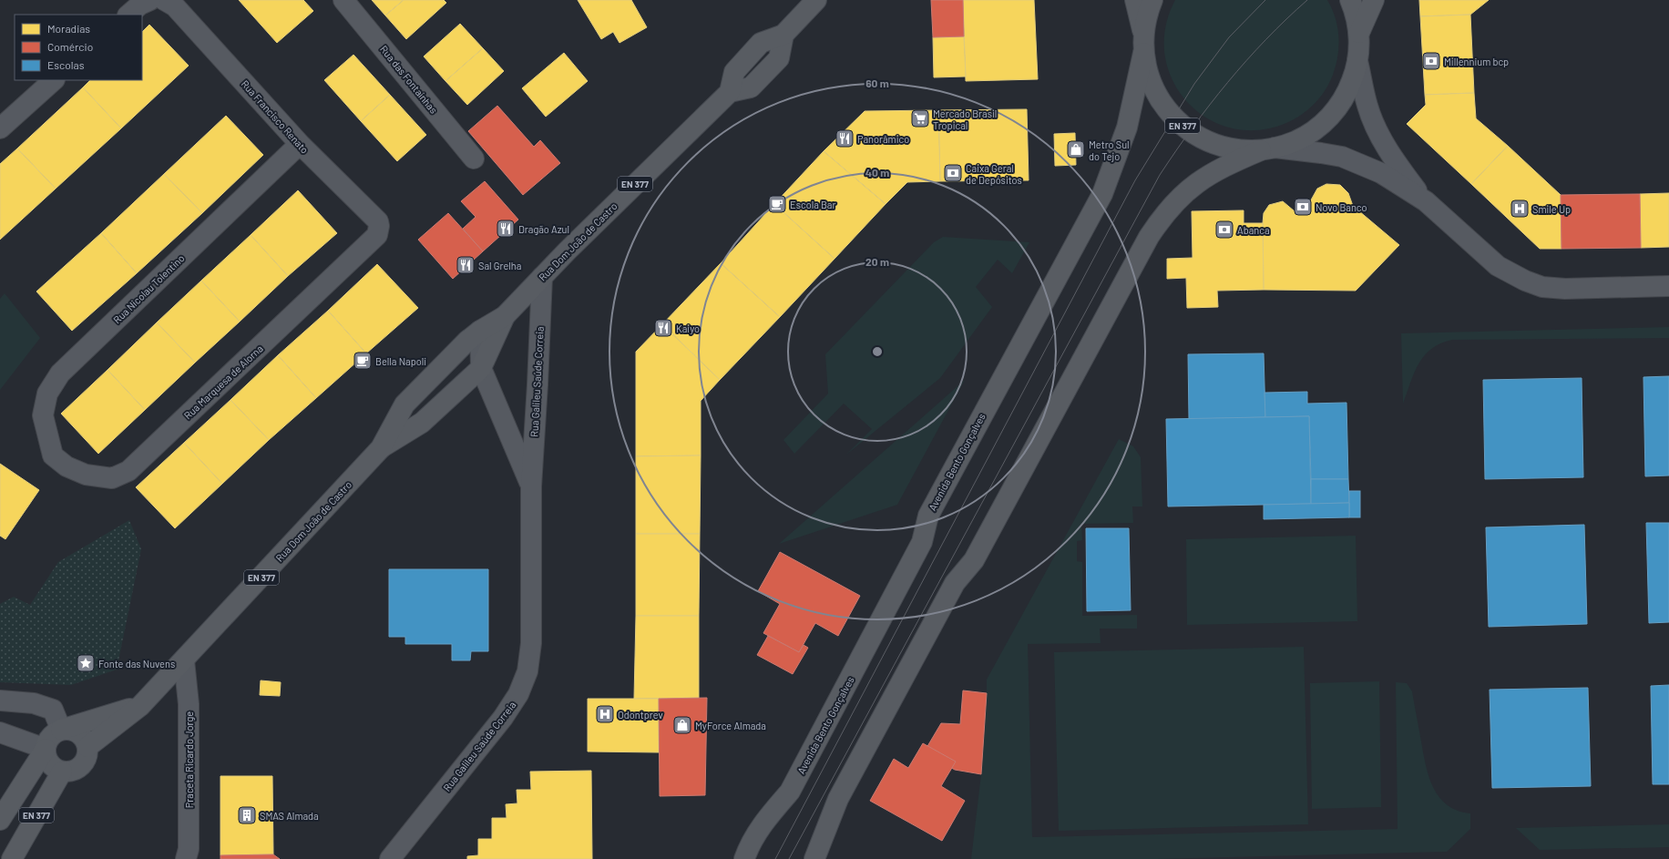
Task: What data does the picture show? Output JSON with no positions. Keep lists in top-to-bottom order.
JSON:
{
  "streets": {
    "main road": ["EN 377", "Rua Dom João de Castro", "Avenida Bento Gonçalves"],
    "street": [
      "Rua das Fontaínhas",
      "Rua Francisco Renato",
      "Rua Nicolau Tolentino",
      "Rua Marquesa de Alorna",
      "Rua Galileu Saúde Correia",
      "Praceta Ricardo Jorge"
    ]
  },
  "crossings": [
    ["Rua Francisco Renato", "Rua Nicolau Tolentino"],
    ["Rua Francisco Renato", "Rua Marquesa de Alorna"],
    ["EN 377", "Rua Dom João de Castro"],
    ["EN 377", "Avenida Bento Gonçalves"],
    ["Rua Dom João de Castro", "Rua Galileu Saúde Correia"],
    ["Rua Dom João de Castro", "Praceta Ricardo Jorge"],
    ["Rua Nicolau Tolentino", "Rua Marquesa de Alorna"]
  ],
  "places": {
    "bank": [
      "Millennium bcp",
      "Caixa Geral de Depósitos",
      "Novo Banco",
      "Abanca"
    ],
    "supermarket": ["Mercado Brasil Tropical"],
    "restaurant": [
      "Panorâmico",
      "Dragão Azul",
      "Sal Grelha",
      "Kaiyo"
    ],
    "shop": ["Metro Sul do Tejo", "MyForce Almada"],
    "cafe": ["Escola Bar", "Bella Napoli"],
    "hospital": ["Smile Up", "Odontprev"],
    "place": ["Fonte das Nuvens"],
    "building": ["SMAS Almada"]
  },
  "legend": ["Moradias", "Comércio", "Escolas"],
  "rings": ["60 m", "40 m", "20 m"]
}
